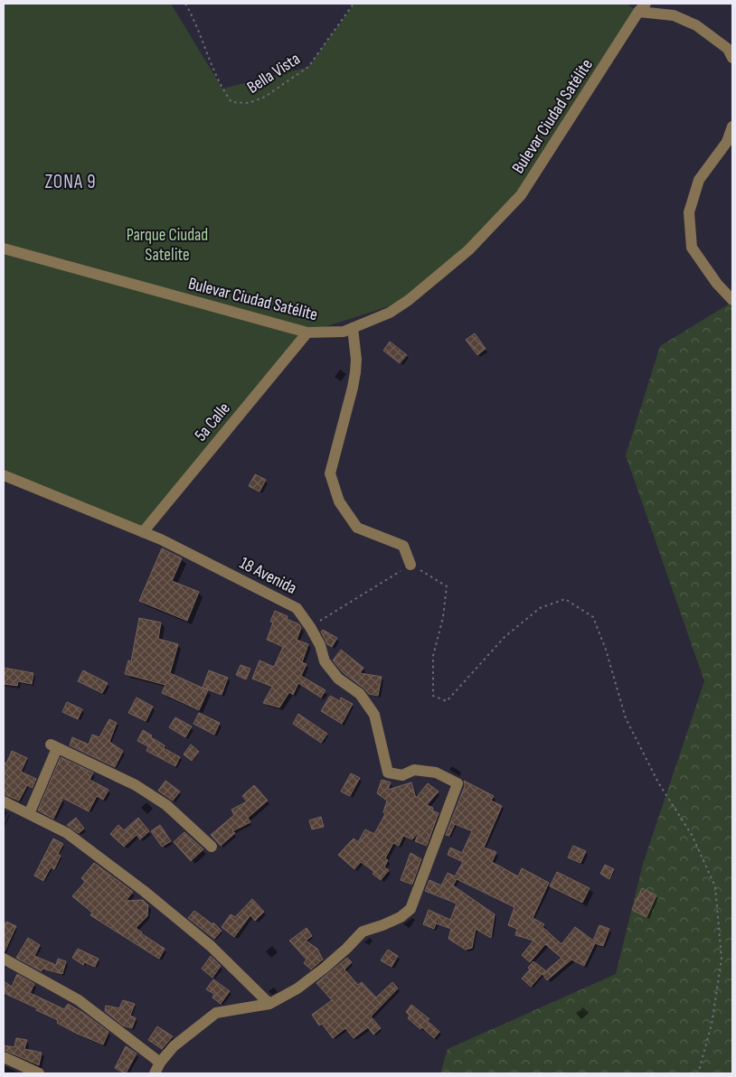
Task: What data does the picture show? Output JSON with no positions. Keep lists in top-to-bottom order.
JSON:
{
  "streets": {
    "street": ["Bulevar Ciudad Satélite", "5a Calle", "18 Avenida"],
    "path": ["Bella Vista"]
  },
  "crossings": [
    ["Bulevar Ciudad Satélite", "5a Calle"],
    ["5a Calle", "18 Avenida"]
  ],
  "districts": ["ZONA 9"],
  "parks": ["Parque Ciudad Satelite"]
}
